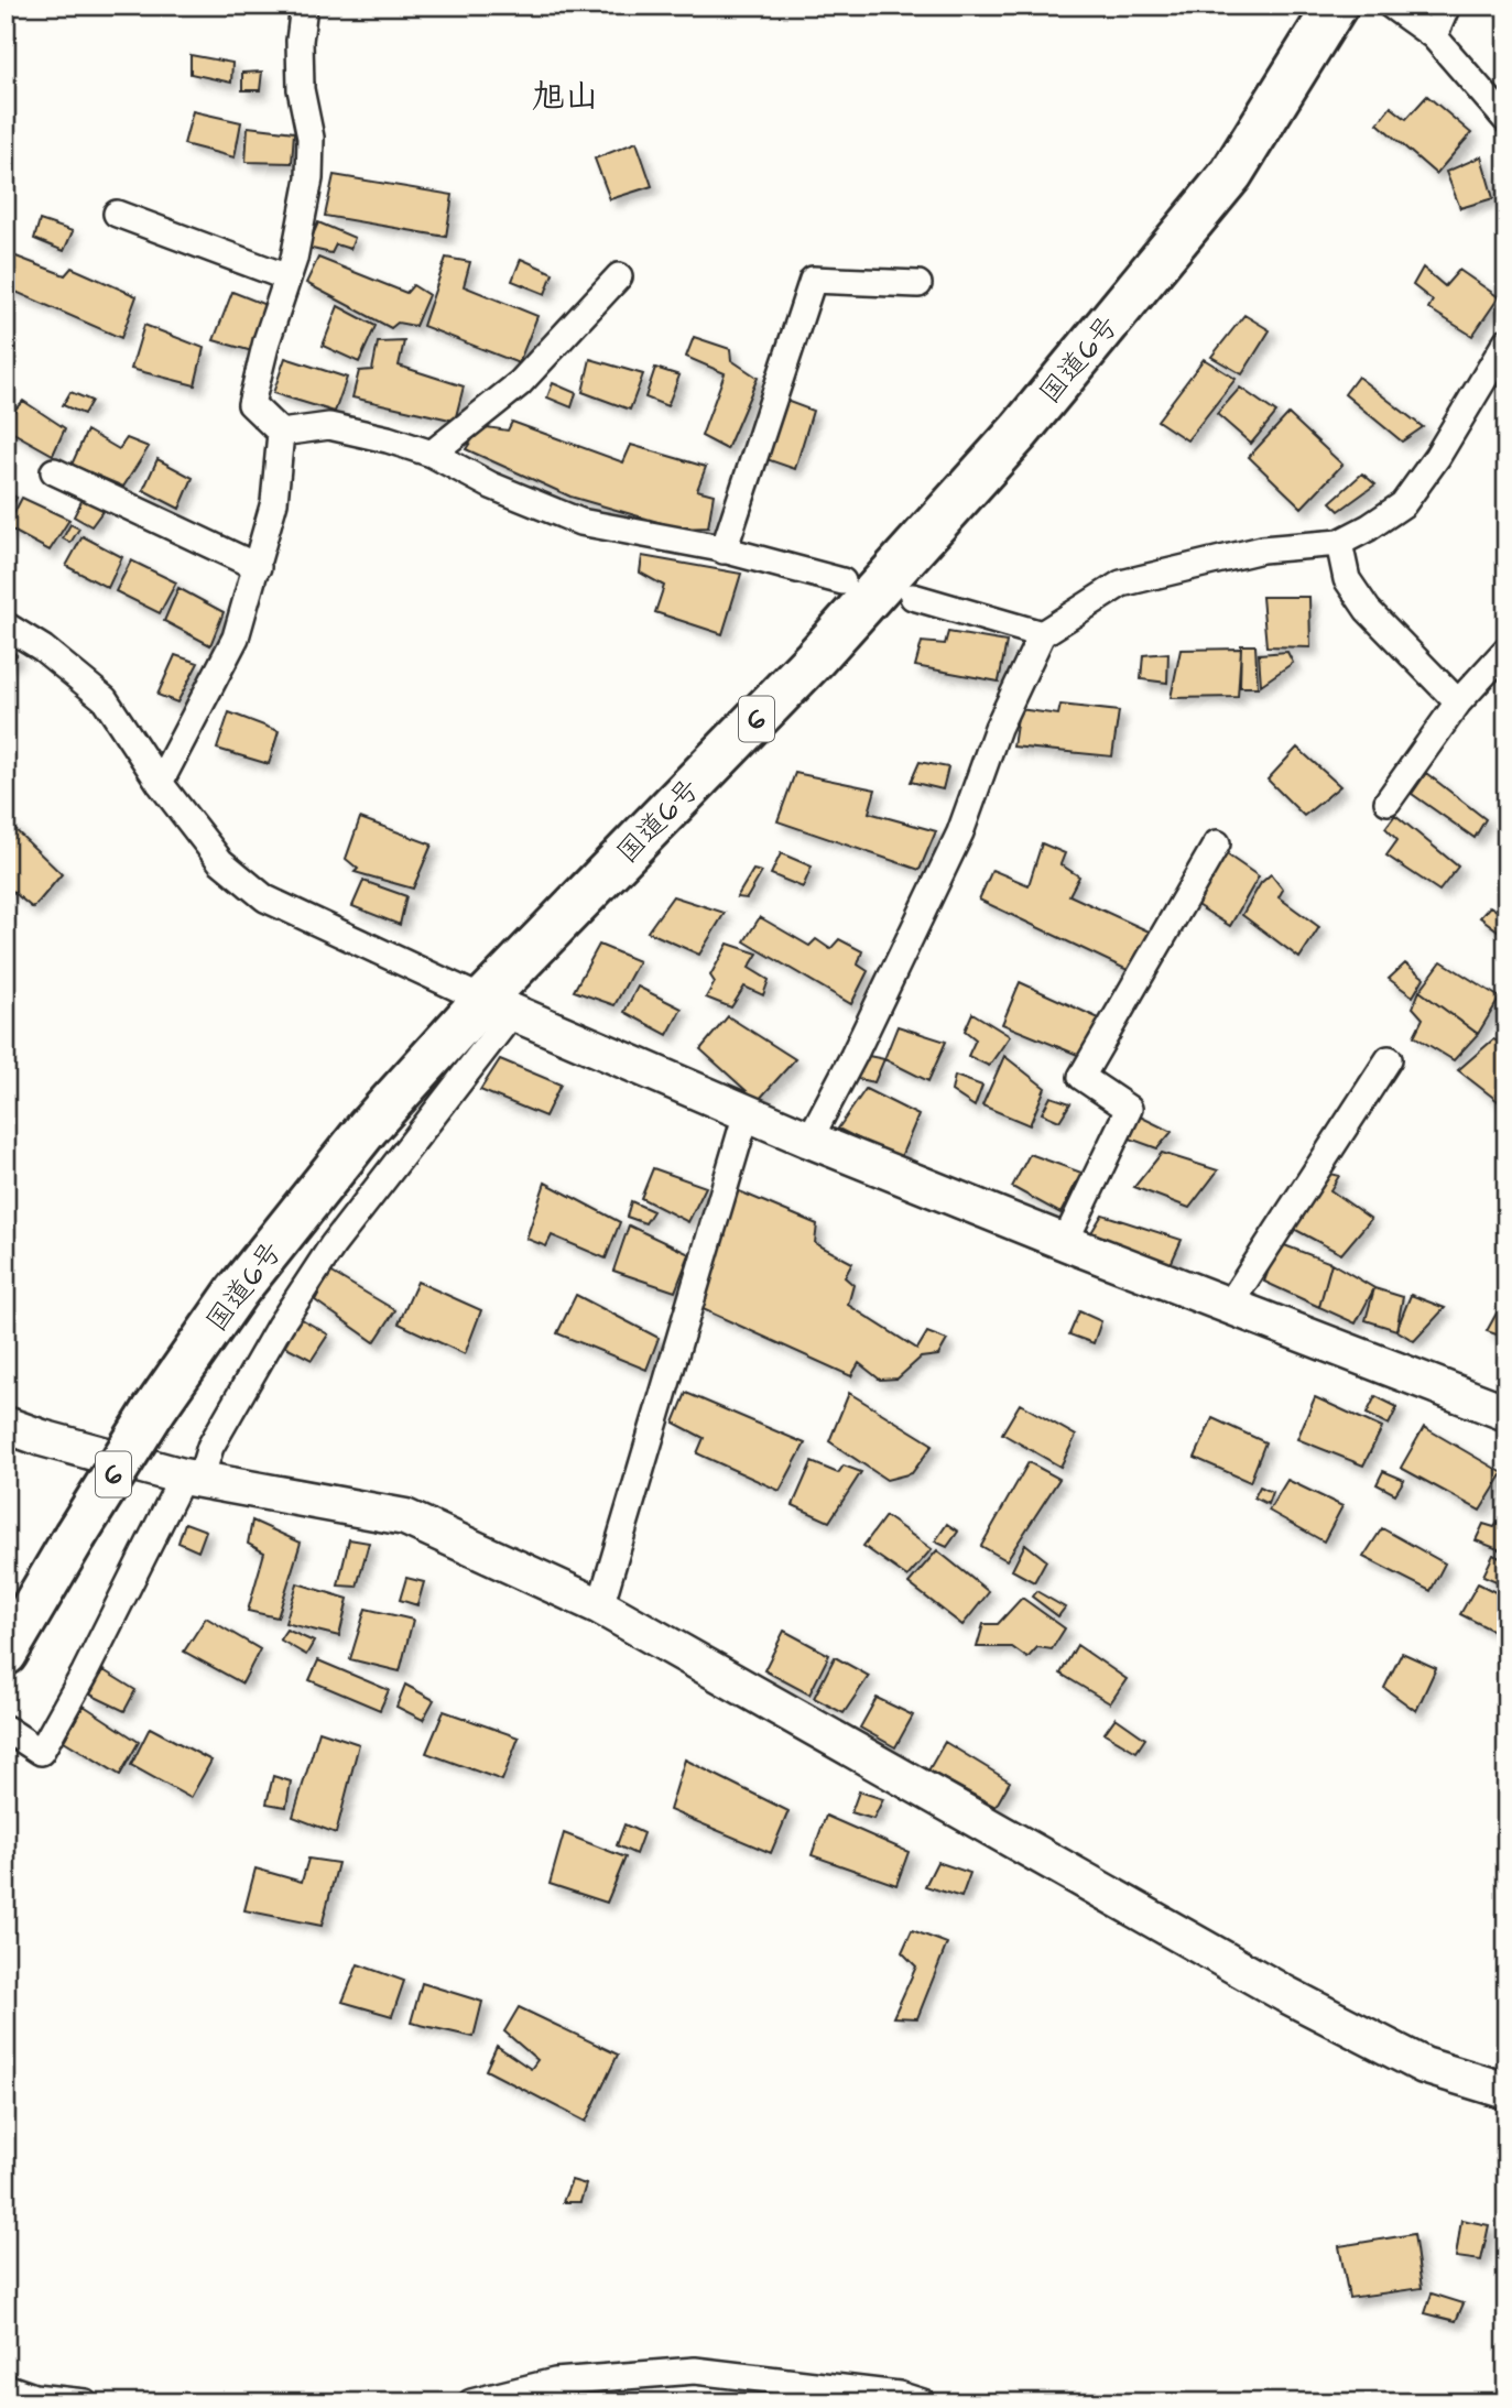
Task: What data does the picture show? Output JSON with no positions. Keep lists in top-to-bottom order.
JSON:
{
  "streets": {
    "highway": ["国道6号", "6"]
  },
  "districts": ["旭山"]
}
